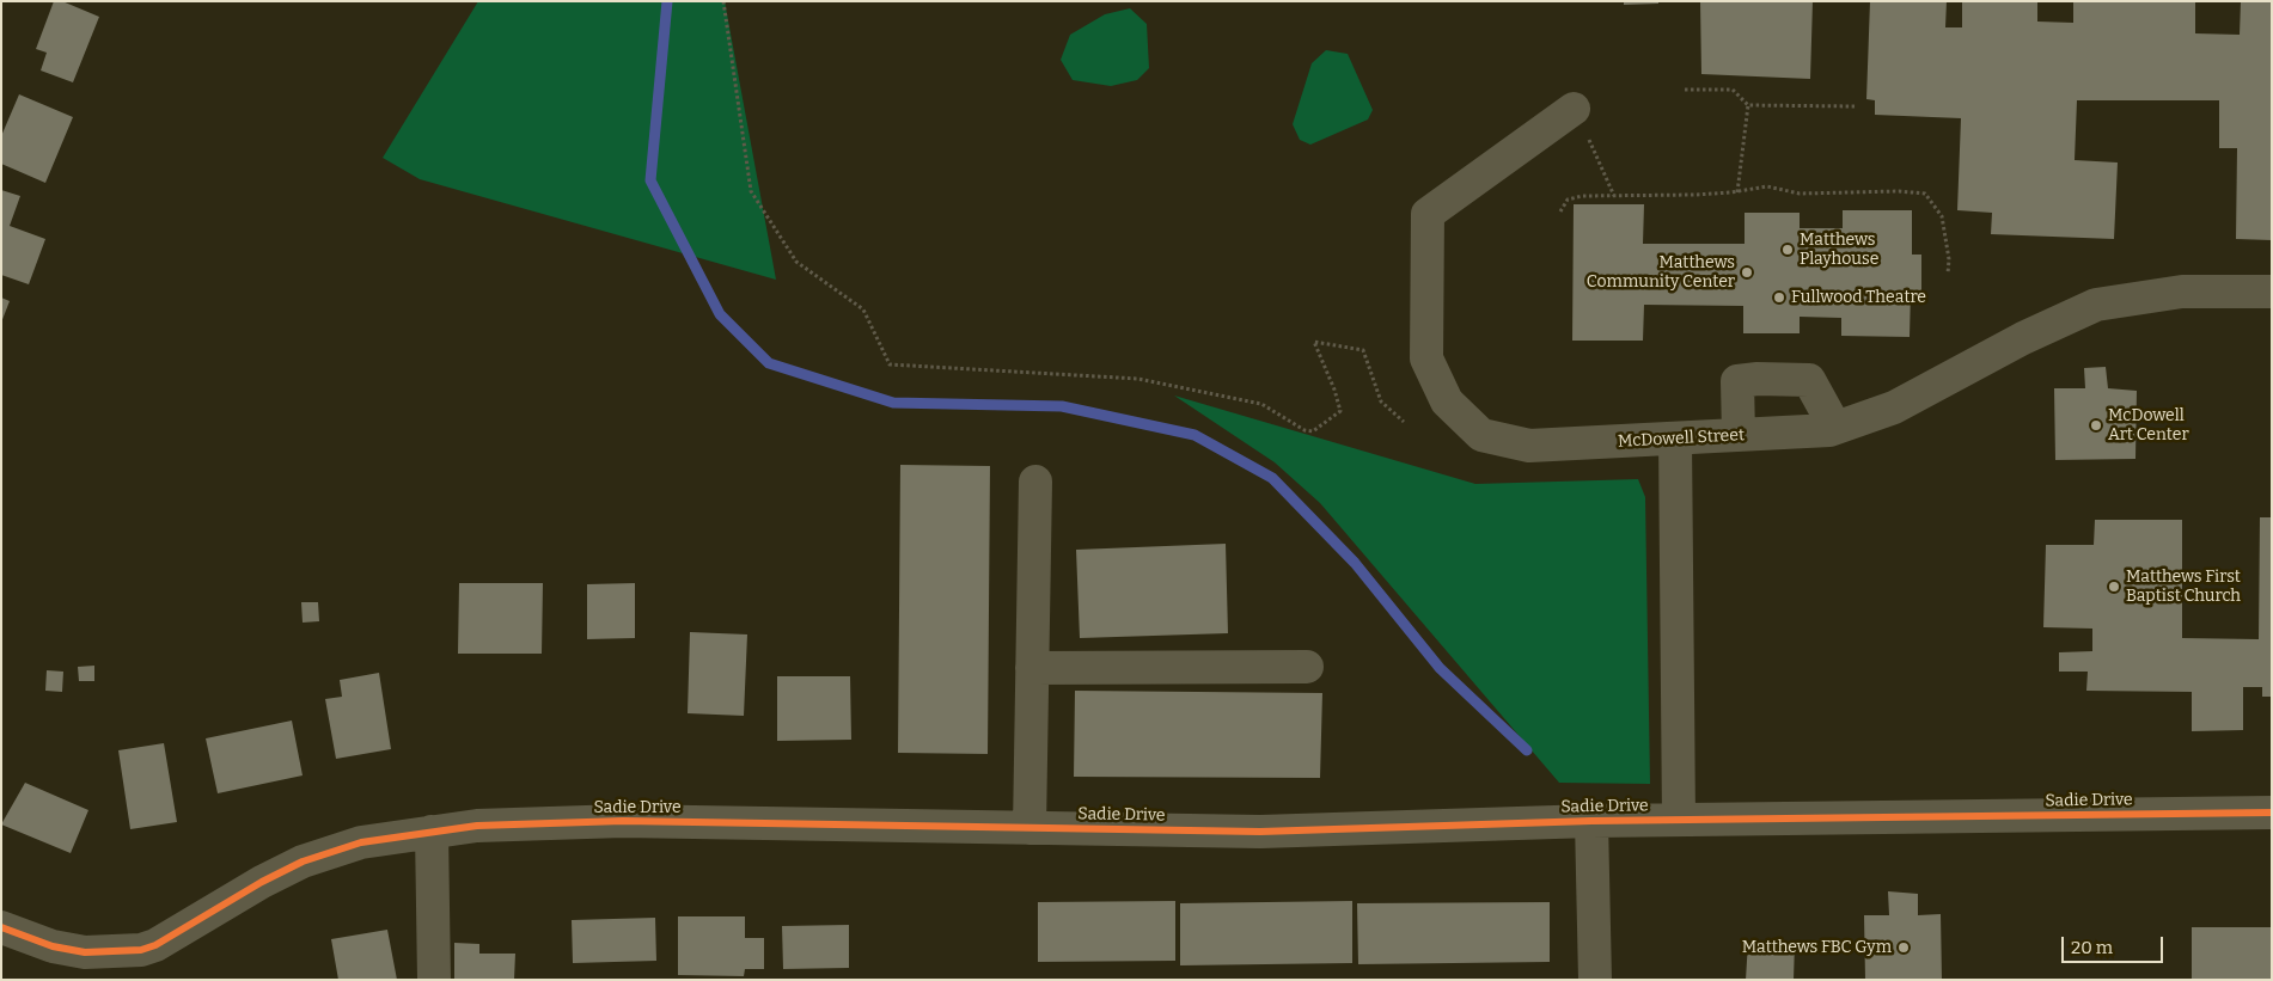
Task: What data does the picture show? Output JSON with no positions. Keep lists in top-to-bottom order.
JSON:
{
  "streets": {
    "street": ["McDowell Street", "Sadie Drive"]
  },
  "places": [
    "Matthews Playhouse",
    "Matthews Community Center",
    "Fullwood Theatre",
    "McDowell Art Center",
    "Matthews First Baptist Church",
    "Matthews FBC Gym"
  ],
  "scale_bar": "20 m"
}
